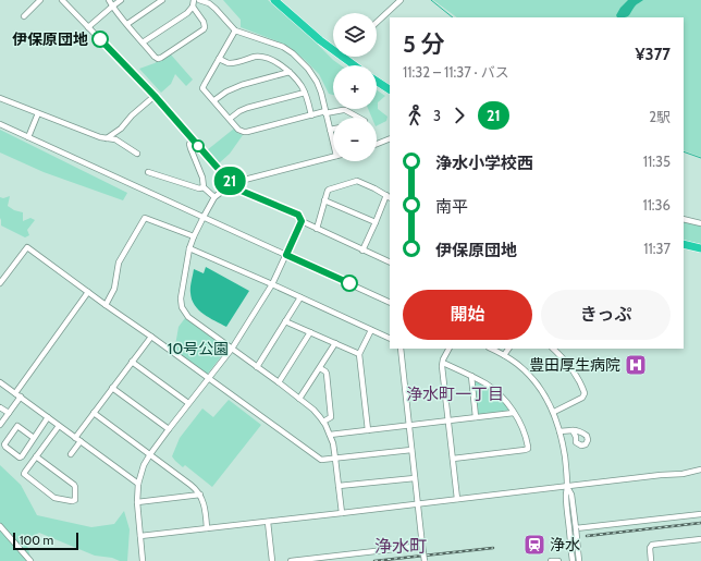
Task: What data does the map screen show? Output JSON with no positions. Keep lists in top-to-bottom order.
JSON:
{
  "districts": ["浄水町一丁目", "浄水町"],
  "parks": ["10号公園"],
  "places": {
    "other": ["伊保原団地"],
    "hospital": ["豊田厚生病院"],
    "station": ["浄水"]
  },
  "lines": ["bus line 21"],
  "scale_bar": "100 m",
  "page": {
    "on_map": "21",
    "map_buttons": ["+", "−"],
    "heading": ["5 分", "11:32 – 11:37 · バス", "¥377"],
    "legs": ["3", "21", "2駅"],
    "list": [
      {
        "name": "浄水小学校西",
        "value": "11:35"
      },
      {
        "name": "南平",
        "value": "11:36"
      },
      {
        "name": "伊保原団地",
        "value": "11:37"
      }
    ],
    "buttons": ["開始", "きっぷ"],
    "scale": "100 m"
  }
}
